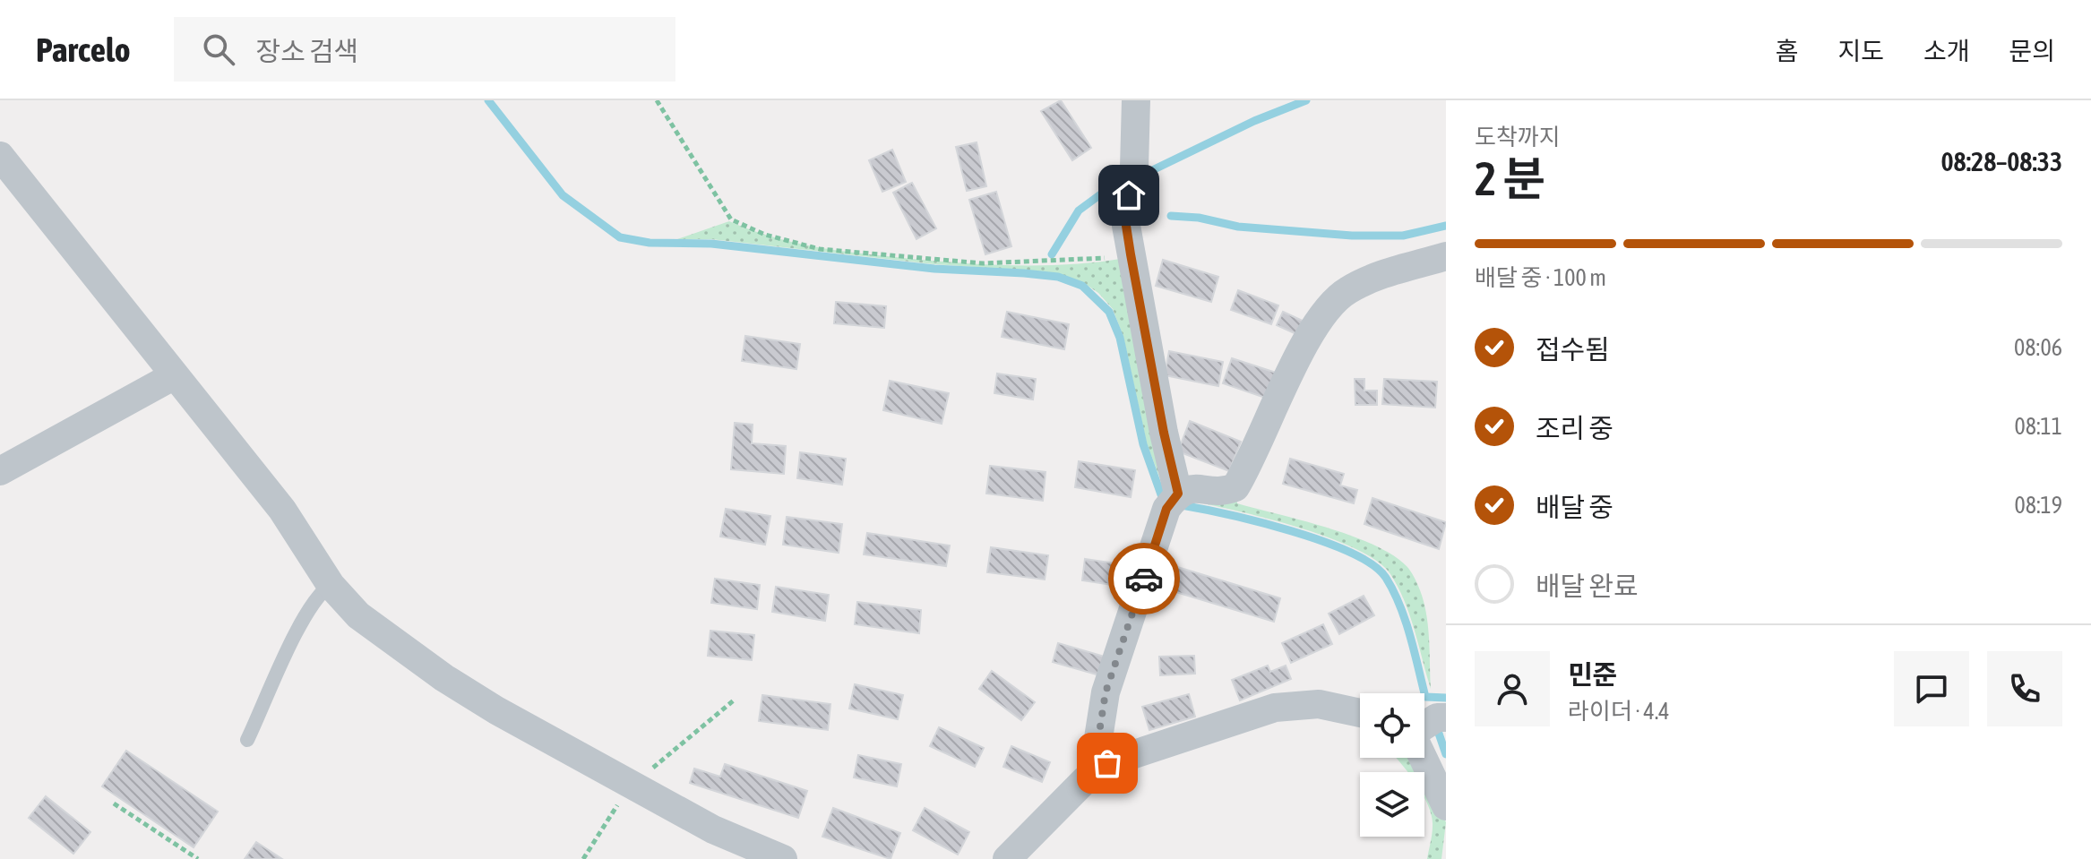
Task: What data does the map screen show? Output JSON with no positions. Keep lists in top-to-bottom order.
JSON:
{
  "page": {
    "header": "Parcelo",
    "search": "장소 검색",
    "nav": [
      "홈",
      "지도",
      "소개",
      "문의"
    ],
    "heading": ["2 분", "도착까지", "08:28–08:33"],
    "panel": ["민준", "라이더 · 4.4"],
    "bar": "배달 중 · 100 m",
    "list": [
      ["접수됨", "08:06"],
      ["조리 중", "08:11"],
      ["배달 중", "08:19"],
      "배달 완료"
    ]
  }
}
